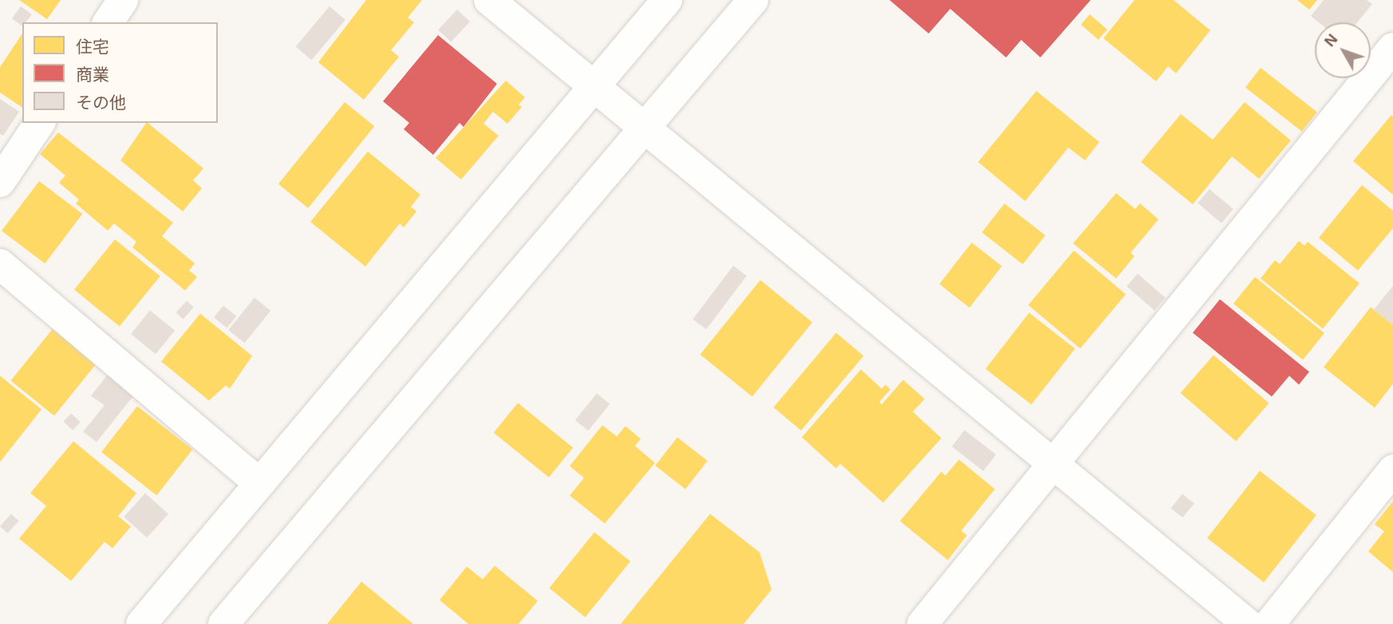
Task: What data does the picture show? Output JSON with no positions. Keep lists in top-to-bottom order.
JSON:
{
  "legend": ["住宅", "商業", "その他"],
  "north": "top left"
}
